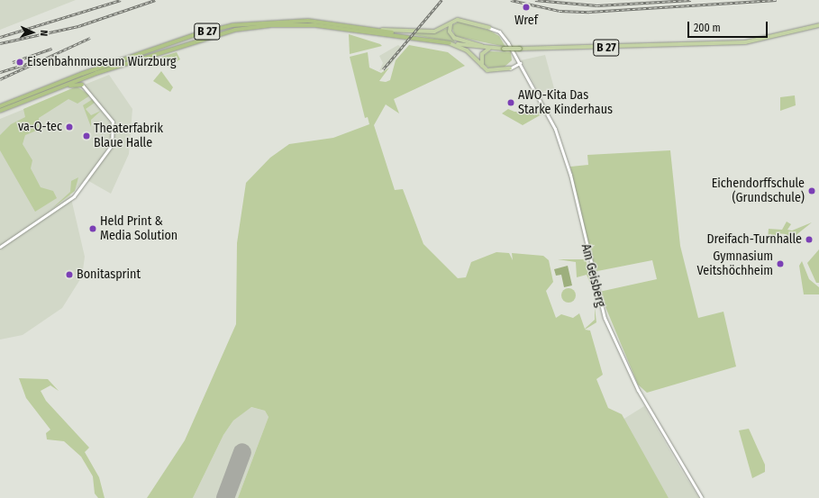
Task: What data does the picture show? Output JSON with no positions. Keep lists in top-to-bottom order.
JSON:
{
  "streets": {
    "highway": ["B 27"],
    "street": ["Am Geisberg"]
  },
  "places": [
    "Wref",
    "Eisenbahnmuseum Würzburg",
    "AWO-Kita Das Starke Kinderhaus",
    "va-Q-tec",
    "Theaterfabrik Blaue Halle",
    "Eichendorffschule (Grundschule)",
    "Held Print & Media Solution",
    "Dreifach-Turnhalle",
    "Gymnasium Veitshöchheim",
    "Bonitasprint"
  ],
  "scale_bar": "200 m",
  "north": "right"
}
